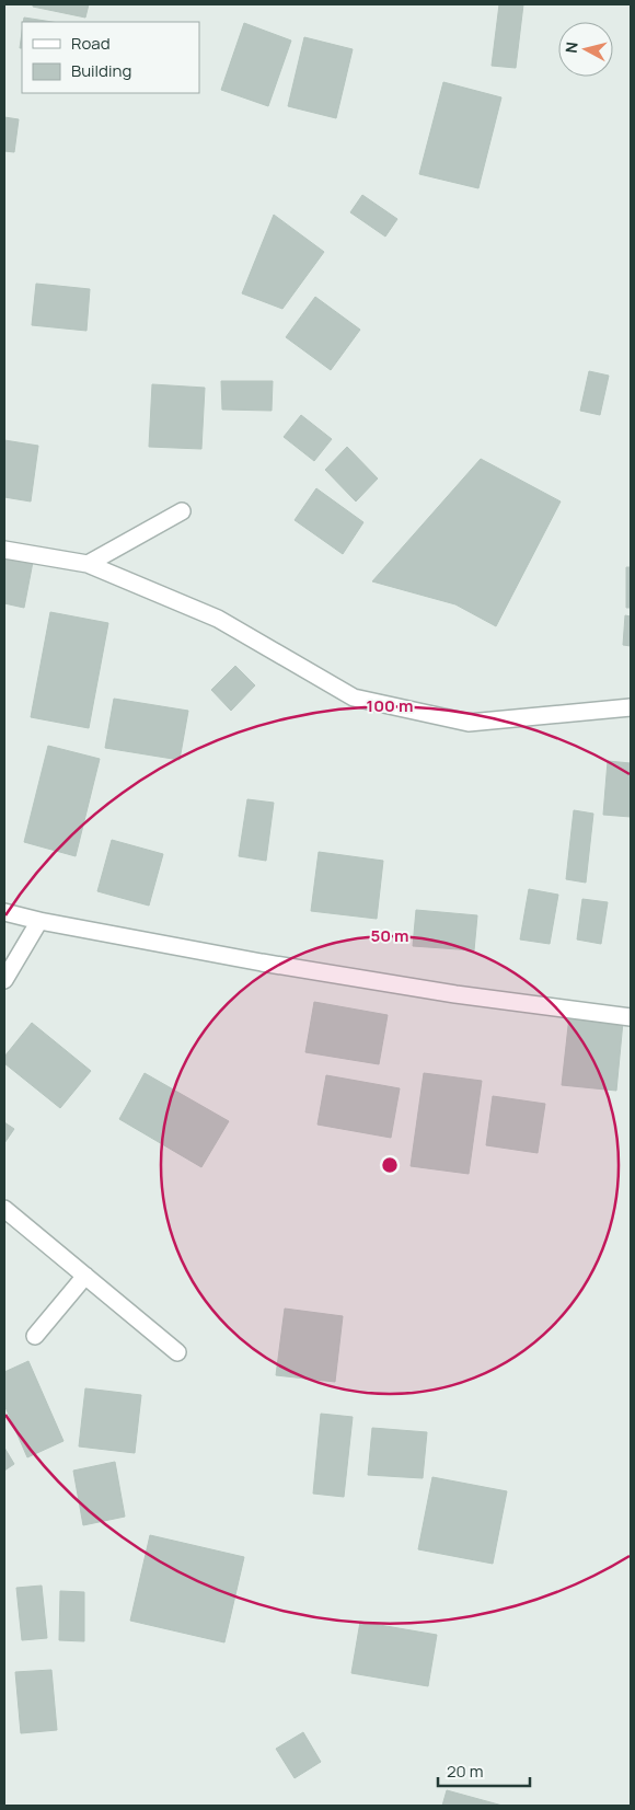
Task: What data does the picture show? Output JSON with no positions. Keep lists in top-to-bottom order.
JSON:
{
  "legend": ["Road", "Building"],
  "scale_bar": "20 m",
  "north": "left",
  "rings": ["100 m", "50 m"]
}
